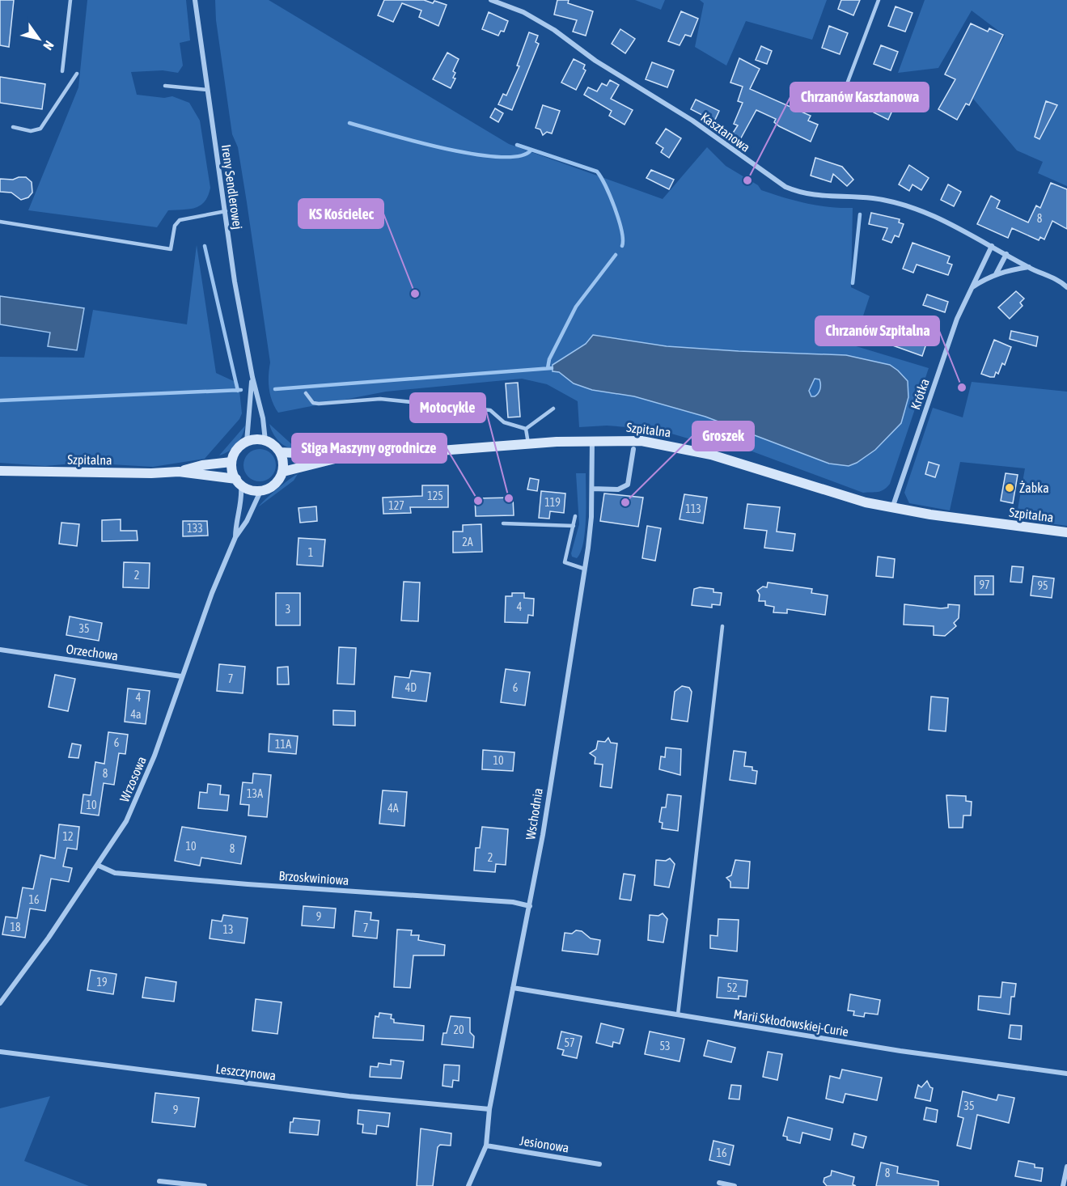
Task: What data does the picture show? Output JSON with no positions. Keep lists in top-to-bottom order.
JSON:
{
  "streets": {
    "main road": ["Szpitalna"],
    "street": [
      "Kasztanowa",
      "Ireny Sendlerowej",
      "Krótka",
      "Orzechowa",
      "Wrzosowa",
      "Wschodnia",
      "Brzoskwiniowa",
      "Marii Skłodowskiej-Curie",
      "Leszczynowa",
      "Jesionowa"
    ]
  },
  "crossings": [
    ["Kasztanowa", "Krótka"],
    ["Krótka", "Szpitalna"],
    ["Szpitalna", "Wrzosowa"],
    ["Szpitalna", "Wschodnia"],
    ["Orzechowa", "Wrzosowa"],
    ["Wrzosowa", "Brzoskwiniowa"],
    ["Wschodnia", "Brzoskwiniowa"],
    ["Wschodnia", "Marii Skłodowskiej-Curie"],
    ["Wschodnia", "Leszczynowa"],
    ["Wschodnia", "Jesionowa"]
  ],
  "places": [
    "Chrzanów Kasztanowa",
    "KS Kościelec",
    "Chrzanów Szpitalna",
    "Żabka",
    "Motocykle",
    "Stiga Maszyny ogrodnicze",
    "Groszek"
  ],
  "house_numbers": [
    "8",
    "125",
    "119",
    "127",
    "113",
    "133",
    "2A",
    "1",
    "2",
    "97",
    "95",
    "4",
    "3",
    "35",
    "7",
    "4D",
    "6",
    "4",
    "4a",
    "6",
    "11A",
    "10",
    "8",
    "13A",
    "10",
    "4A",
    "12",
    "10",
    "8",
    "2",
    "16",
    "9",
    "18",
    "7",
    "13",
    "19",
    "52",
    "20",
    "57",
    "53",
    "35",
    "9",
    "16",
    "8"
  ],
  "north": "bottom right"
}
